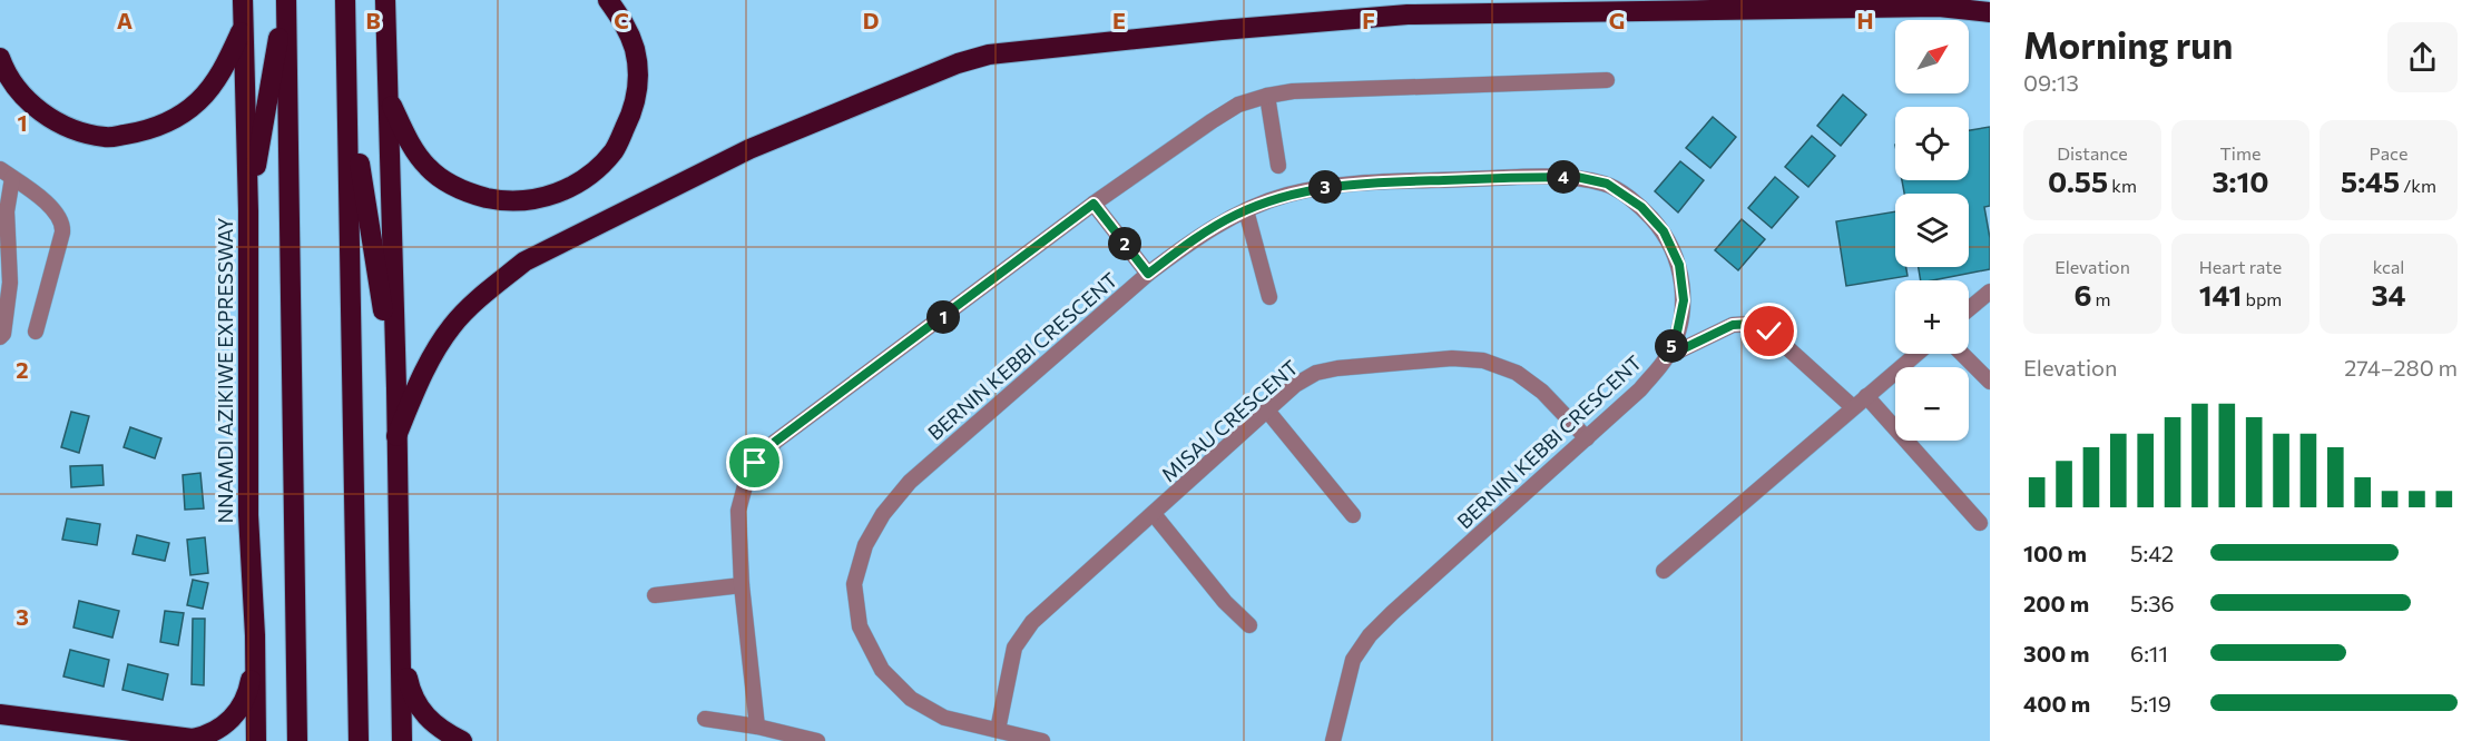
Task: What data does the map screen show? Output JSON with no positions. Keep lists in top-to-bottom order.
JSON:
{
  "streets": {
    "highway": ["NNAMDI AZIKIWE EXPRESSWAY"],
    "street": ["BERNIN KEBBI CRESCENT", "MISAU CRESCENT"]
  },
  "crossings": [
    ["BERNIN KEBBI CRESCENT", "MISAU CRESCENT"]
  ],
  "north": "top right",
  "page": {
    "heading": ["Morning run", "09:13"],
    "map_buttons": ["+", "−"],
    "stats": [
      ["Distance", "0.55 km"],
      ["Time", "3:10"],
      ["Pace", "5:45 /km"],
      ["Elevation", "6 m"],
      ["Heart rate", "141 bpm"],
      ["kcal", "34"]
    ],
    "pins": [
      "4",
      "3",
      "2",
      "1",
      "5"
    ],
    "chart": ["Elevation", "274–280 m"],
    "list": [
      {
        "name": "100 m",
        "note": "5:42"
      },
      {
        "name": "200 m",
        "note": "5:36"
      },
      {
        "name": "300 m",
        "note": "6:11"
      },
      {
        "name": "400 m",
        "note": "5:19"
      }
    ]
  },
  "grid": {
    "columns": [
      "A",
      "B",
      "C",
      "D",
      "E",
      "F",
      "G",
      "H"
    ],
    "rows": ["1", "2", "3"]
  }
}
